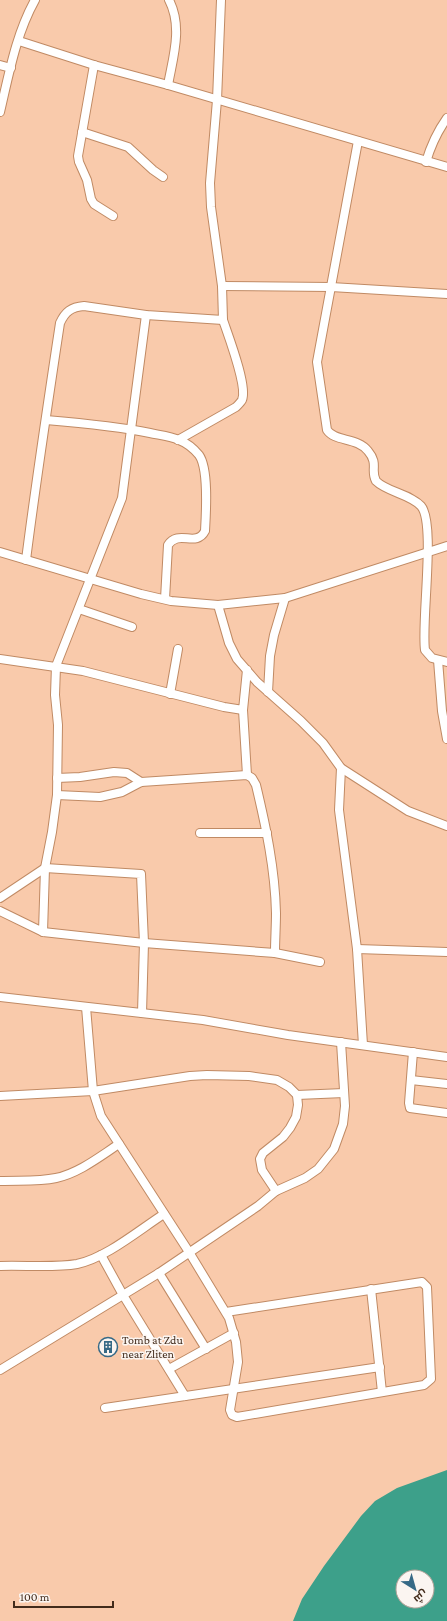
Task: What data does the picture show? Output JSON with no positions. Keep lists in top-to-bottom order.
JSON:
{
  "places": {
    "building": ["Tomb at Zdu near Zliten"]
  },
  "scale_bar": "100 m",
  "north": "bottom right"
}
